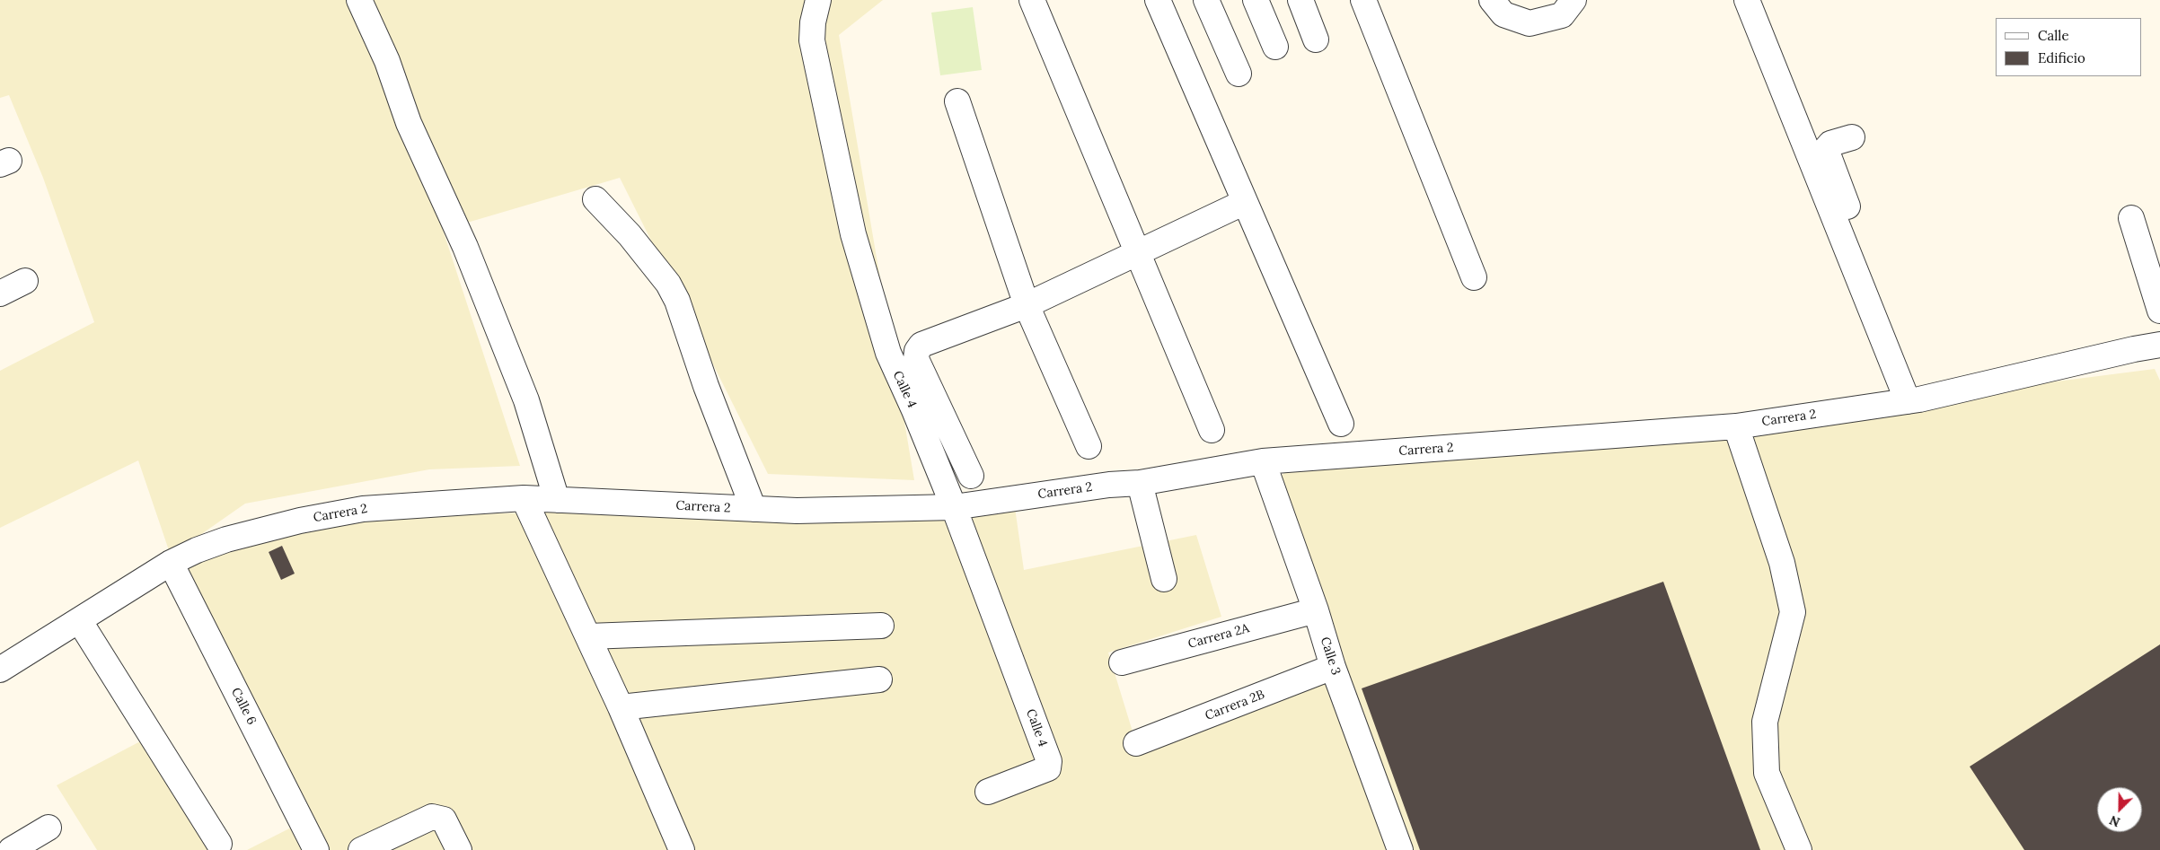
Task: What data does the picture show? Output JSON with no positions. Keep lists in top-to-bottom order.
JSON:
{
  "streets": {
    "street": [
      "Calle 4",
      "Carrera 2",
      "Carrera 2A",
      "Calle 3",
      "Carrera 2B",
      "Calle 6"
    ]
  },
  "crossings": [
    ["Calle 4", "Carrera 2"],
    ["Carrera 2", "Calle 3"],
    ["Carrera 2", "Calle 6"],
    ["Carrera 2A", "Calle 3"],
    ["Calle 3", "Carrera 2B"]
  ],
  "legend": ["Calle", "Edificio"],
  "north": "bottom left"
}
